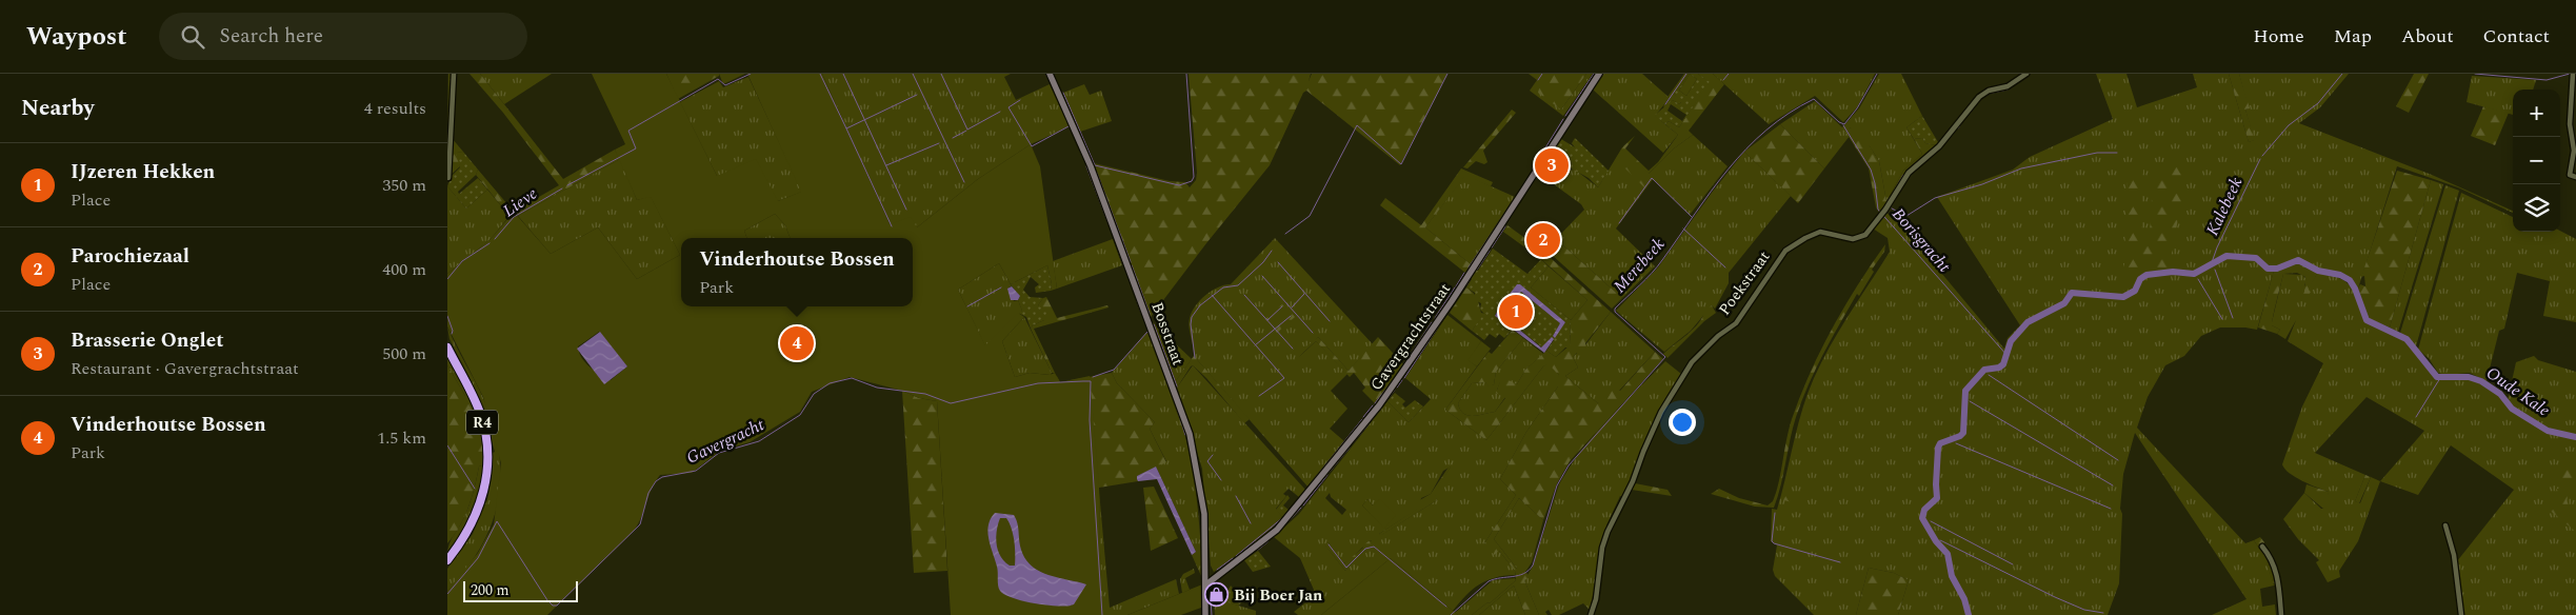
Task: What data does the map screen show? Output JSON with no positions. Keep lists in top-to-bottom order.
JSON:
{
  "streets": {
    "highway": ["R4"],
    "street": ["Poekstraat", "Bosstraat", "Gavergrachtstraat"]
  },
  "crossings": [
    ["Bosstraat", "Gavergrachtstraat"]
  ],
  "water": [
    "Lieve",
    "Kalebeek",
    "Borisgracht",
    "Merebeek",
    "Oude Kale",
    "Gavergracht"
  ],
  "places": {
    "shop": ["Bij Boer Jan"]
  },
  "scale_bar": "200 m",
  "page": {
    "header": "Waypost",
    "search": "Search here",
    "nav": [
      "Home",
      "Map",
      "About",
      "Contact"
    ],
    "heading": ["Nearby", "4 results"],
    "map_buttons": ["+", "−"],
    "list": [
      {
        "mark": "1",
        "name": "IJzeren Hekken",
        "note": "Place",
        "value": "350 m"
      },
      {
        "mark": "2",
        "name": "Parochiezaal",
        "note": "Place",
        "value": "400 m"
      },
      {
        "mark": "3",
        "name": "Brasserie Onglet",
        "note": "Restaurant · Gavergrachtstraat",
        "value": "500 m"
      },
      {
        "mark": "4",
        "name": "Vinderhoutse Bossen",
        "note": "Park",
        "value": "1.5 km"
      }
    ],
    "pins": [
      "3",
      "2",
      "1",
      "4"
    ],
    "popup": ["Vinderhoutse Bossen", "Park"],
    "scale": "200 m"
  }
}
